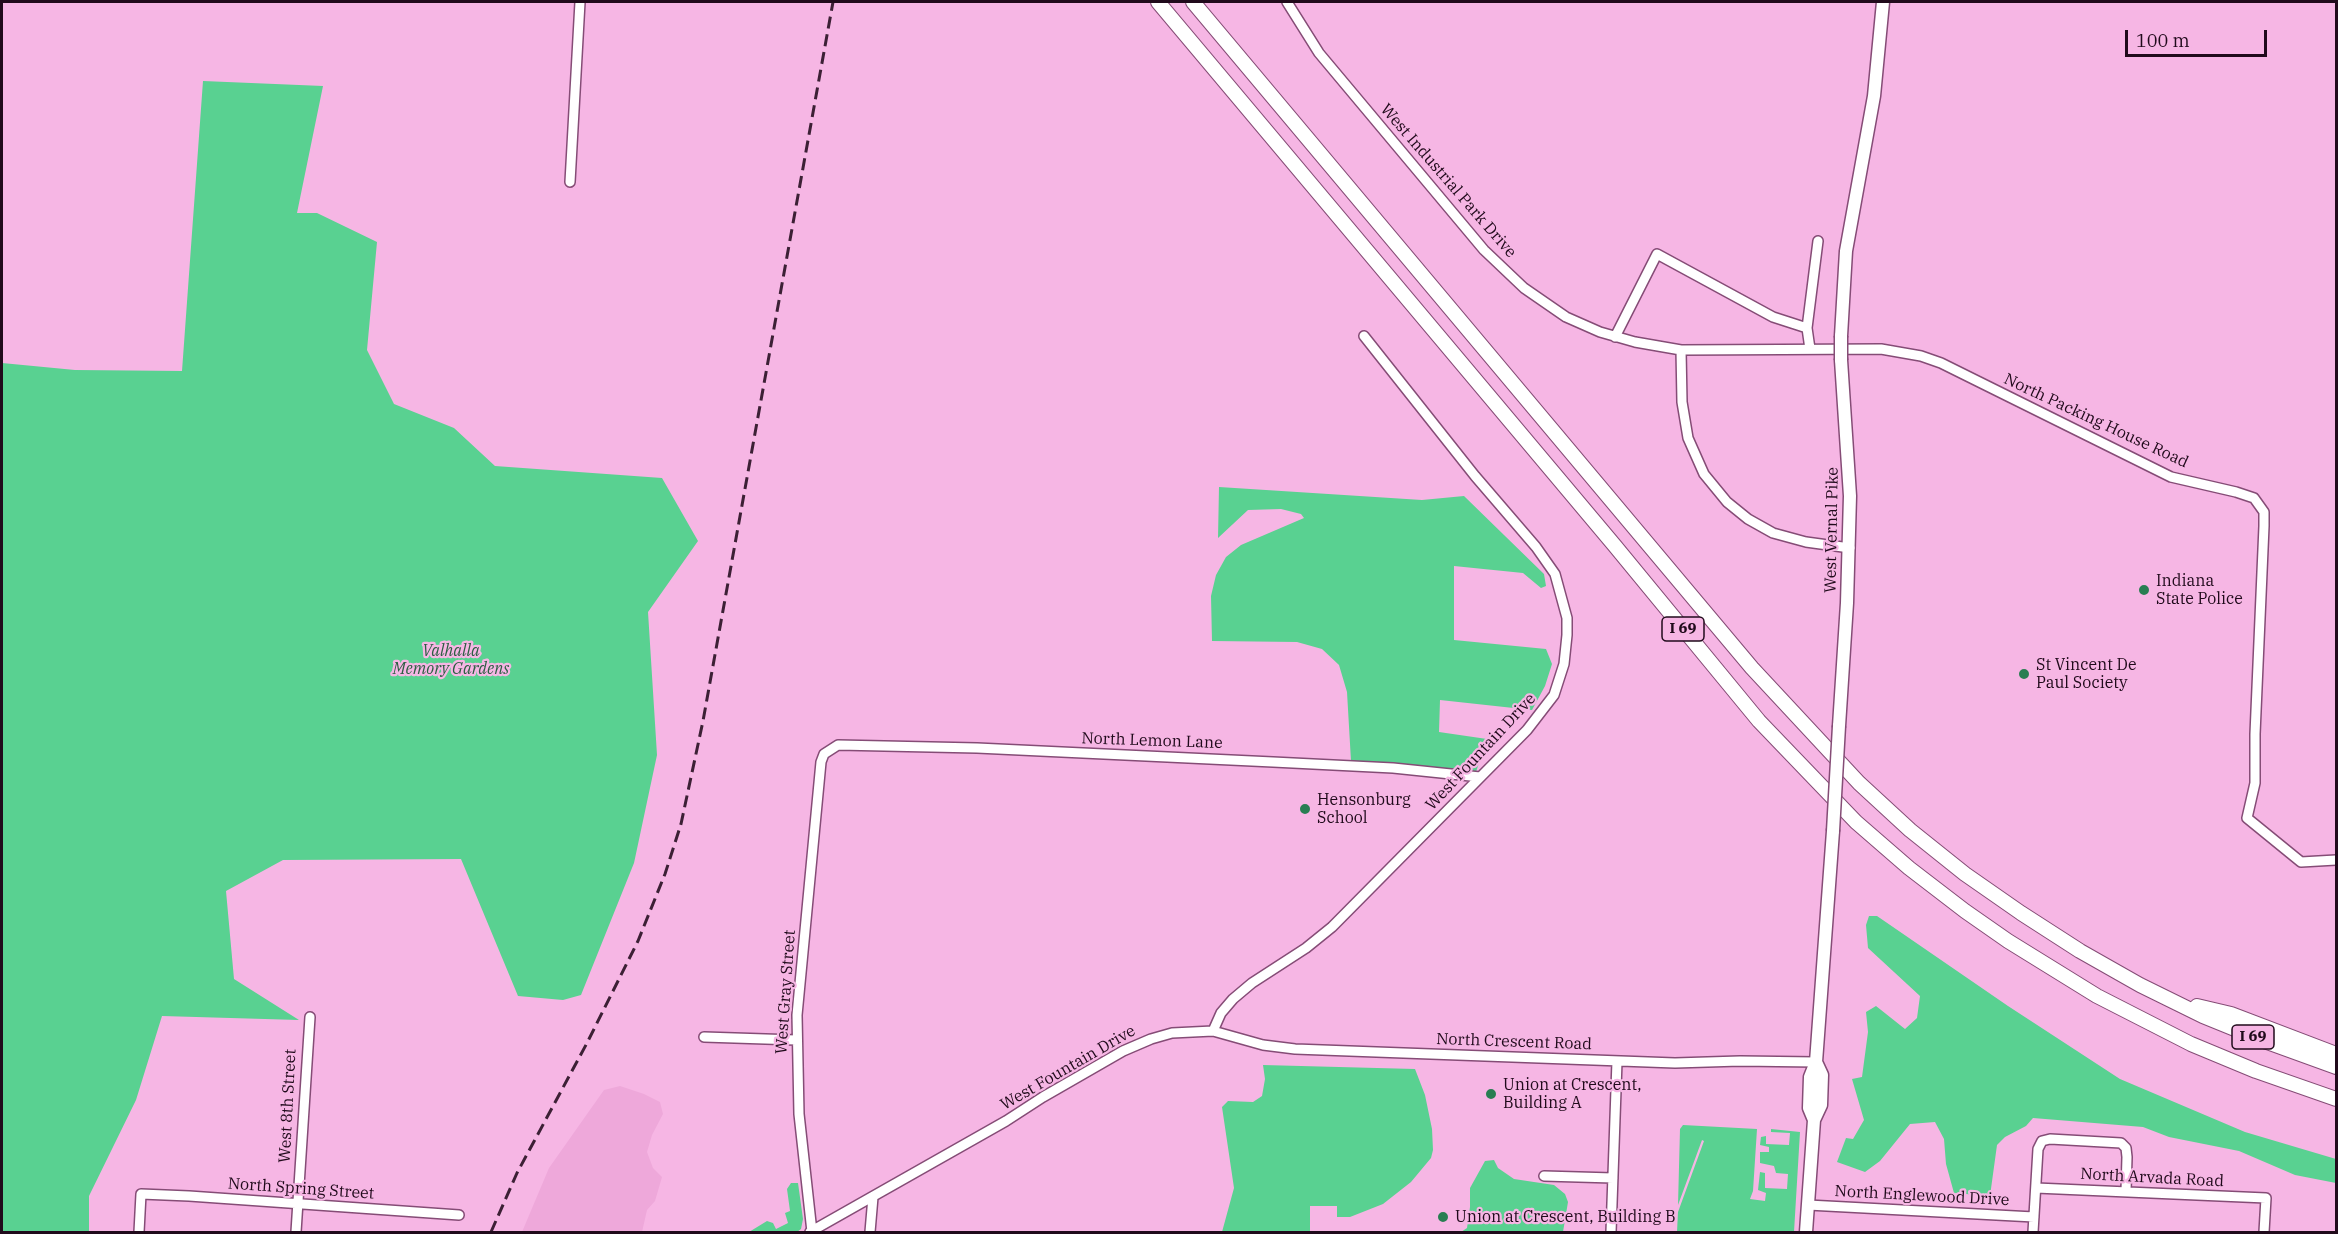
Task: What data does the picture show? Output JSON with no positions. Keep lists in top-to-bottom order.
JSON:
{
  "streets": {
    "highway": ["I 69"],
    "main road": ["West Vernal Pike"],
    "street": [
      "West Industrial Park Drive",
      "North Packing House Road",
      "North Lemon Lane",
      "West Fountain Drive",
      "West Gray Street",
      "North Crescent Road",
      "West 8th Street",
      "North Arvada Road",
      "North Spring Street",
      "North Englewood Drive"
    ]
  },
  "crossings": [
    ["West Industrial Park Drive", "North Packing House Road"],
    ["West Vernal Pike", "North Crescent Road"],
    ["West Vernal Pike", "North Englewood Drive"],
    ["North Lemon Lane", "West Fountain Drive"],
    ["North Lemon Lane", "West Gray Street"],
    ["West Fountain Drive", "West Gray Street"],
    ["West Fountain Drive", "North Crescent Road"],
    ["West 8th Street", "North Spring Street"]
  ],
  "parks": ["Valhalla Memory Gardens"],
  "places": [
    "Indiana State Police",
    "St Vincent De Paul Society",
    "Hensonburg School",
    "Union at Crescent, Building A",
    "Union at Crescent, Building B"
  ],
  "scale_bar": "100 m"
}
